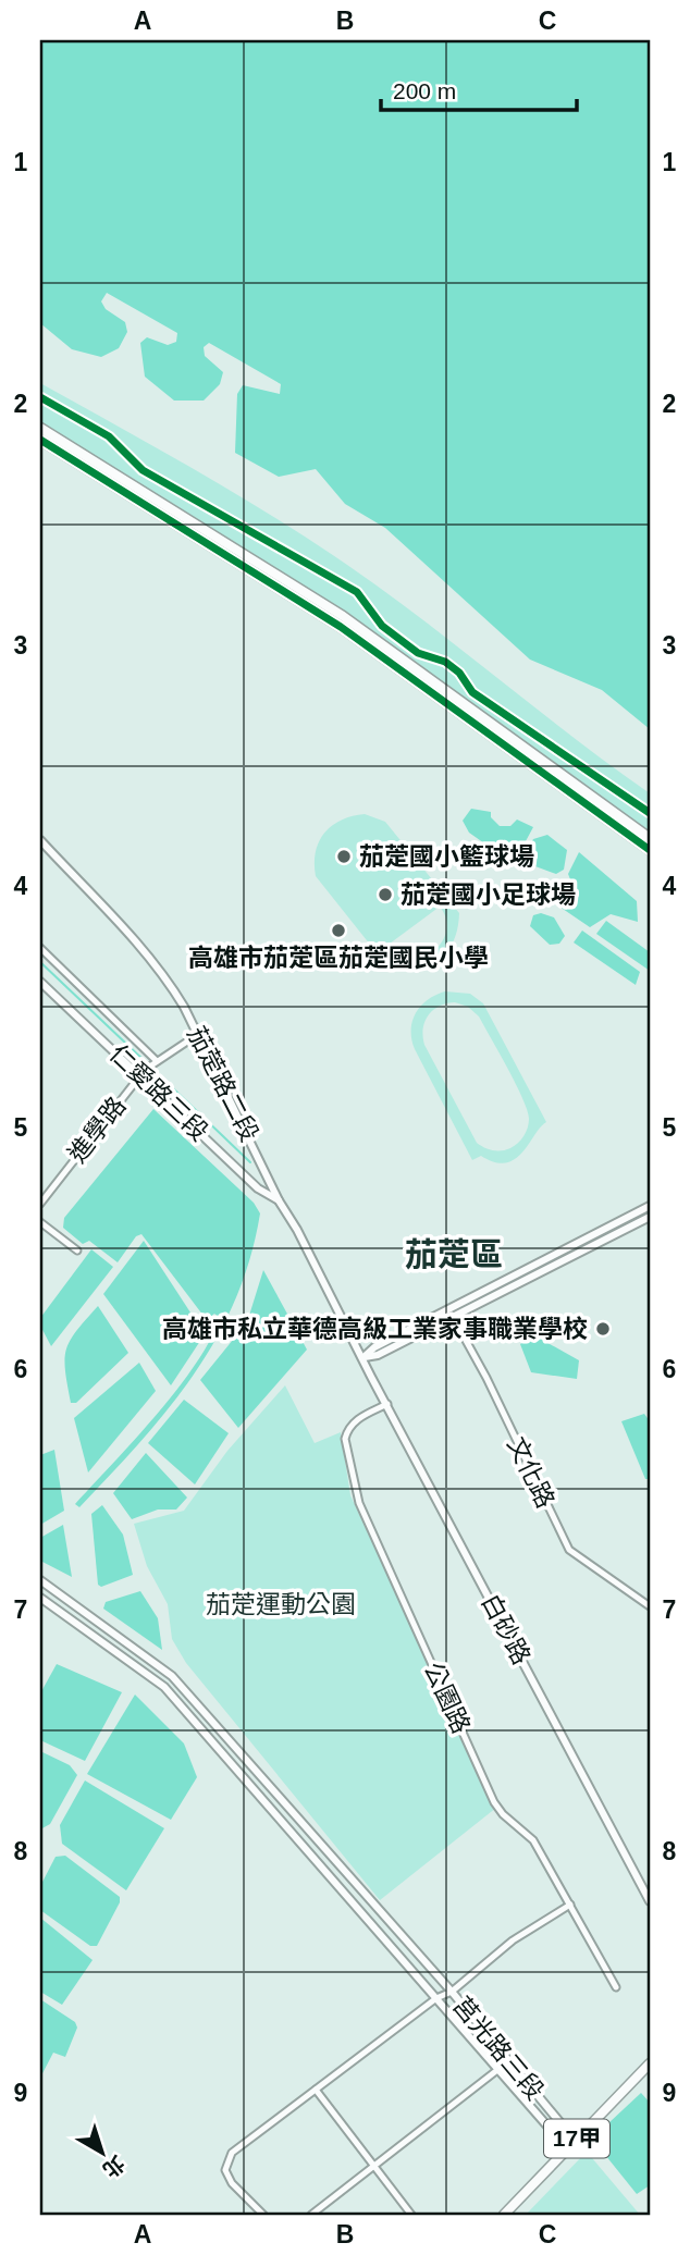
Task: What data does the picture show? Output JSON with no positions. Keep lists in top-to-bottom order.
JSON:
{
  "streets": {
    "main road": ["17甲"],
    "street": [
      "茄萣路二段",
      "仁愛路三段",
      "進學路",
      "文化路",
      "白砂路",
      "公園路",
      "莒光路三段"
    ]
  },
  "crossings": [
    ["茄萣路二段", "仁愛路三段"],
    ["茄萣路二段", "進學路"],
    ["茄萣路二段", "白砂路"],
    ["仁愛路三段", "進學路"],
    ["白砂路", "公園路"],
    ["莒光路三段", "17甲"]
  ],
  "districts": ["茄萣區"],
  "parks": ["茄萣運動公園"],
  "places": [
    "茄萣國小籃球場",
    "茄萣國小足球場",
    "高雄市茄萣區茄萣國民小學",
    "高雄市私立華德高級工業家事職業學校"
  ],
  "scale_bar": "200 m",
  "north": "bottom right",
  "grid": {
    "columns": ["A", "B", "C"],
    "rows": [
      "1",
      "2",
      "3",
      "4",
      "5",
      "6",
      "7",
      "8",
      "9"
    ]
  }
}
